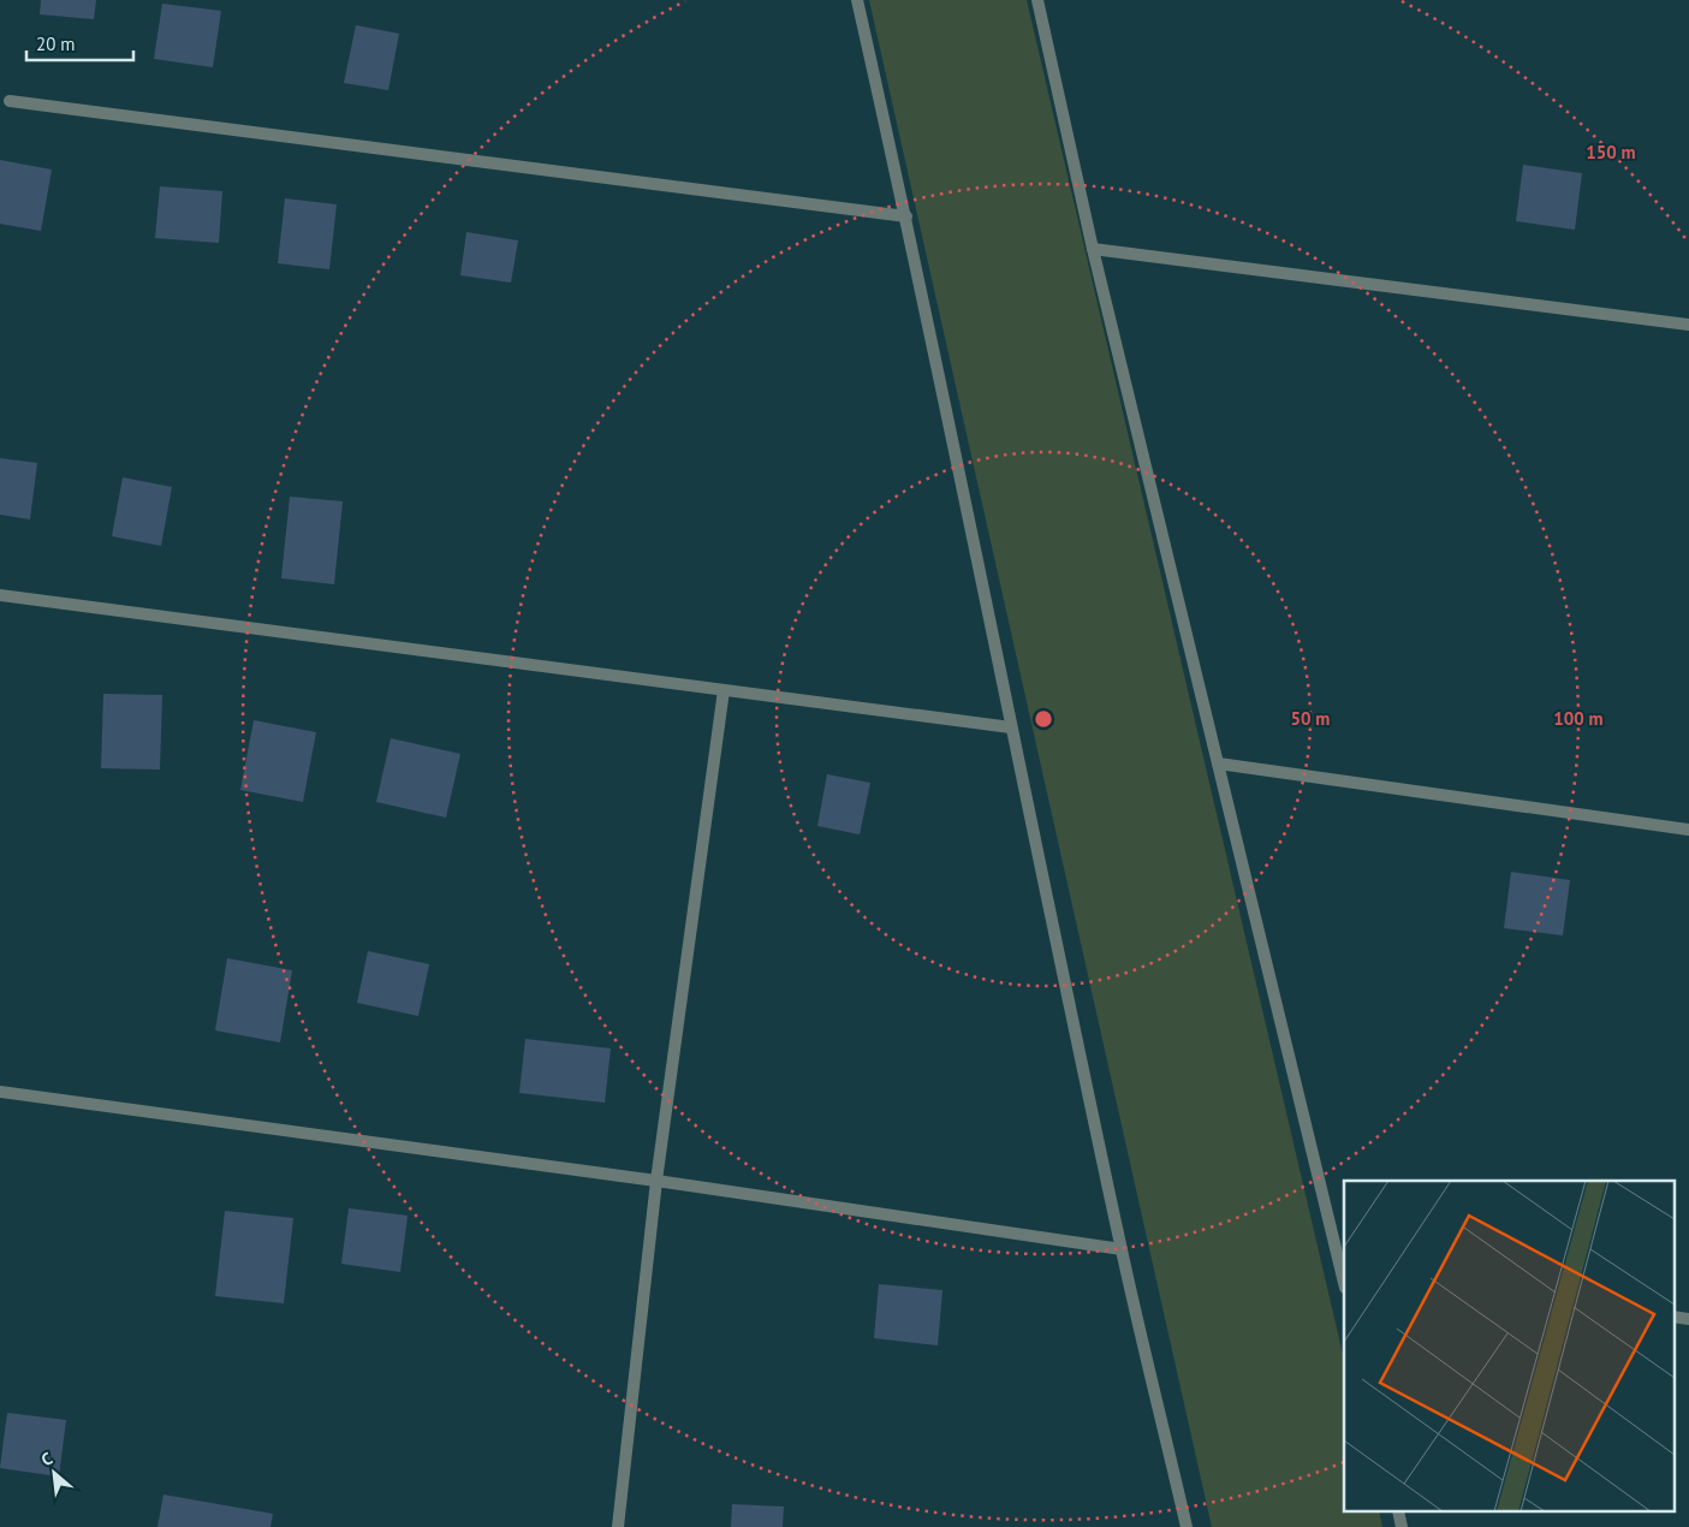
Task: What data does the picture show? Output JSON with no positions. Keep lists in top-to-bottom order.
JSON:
{
  "scale_bar": "20 m",
  "north": "top left",
  "rings": ["150 m", "50 m", "100 m"]
}
